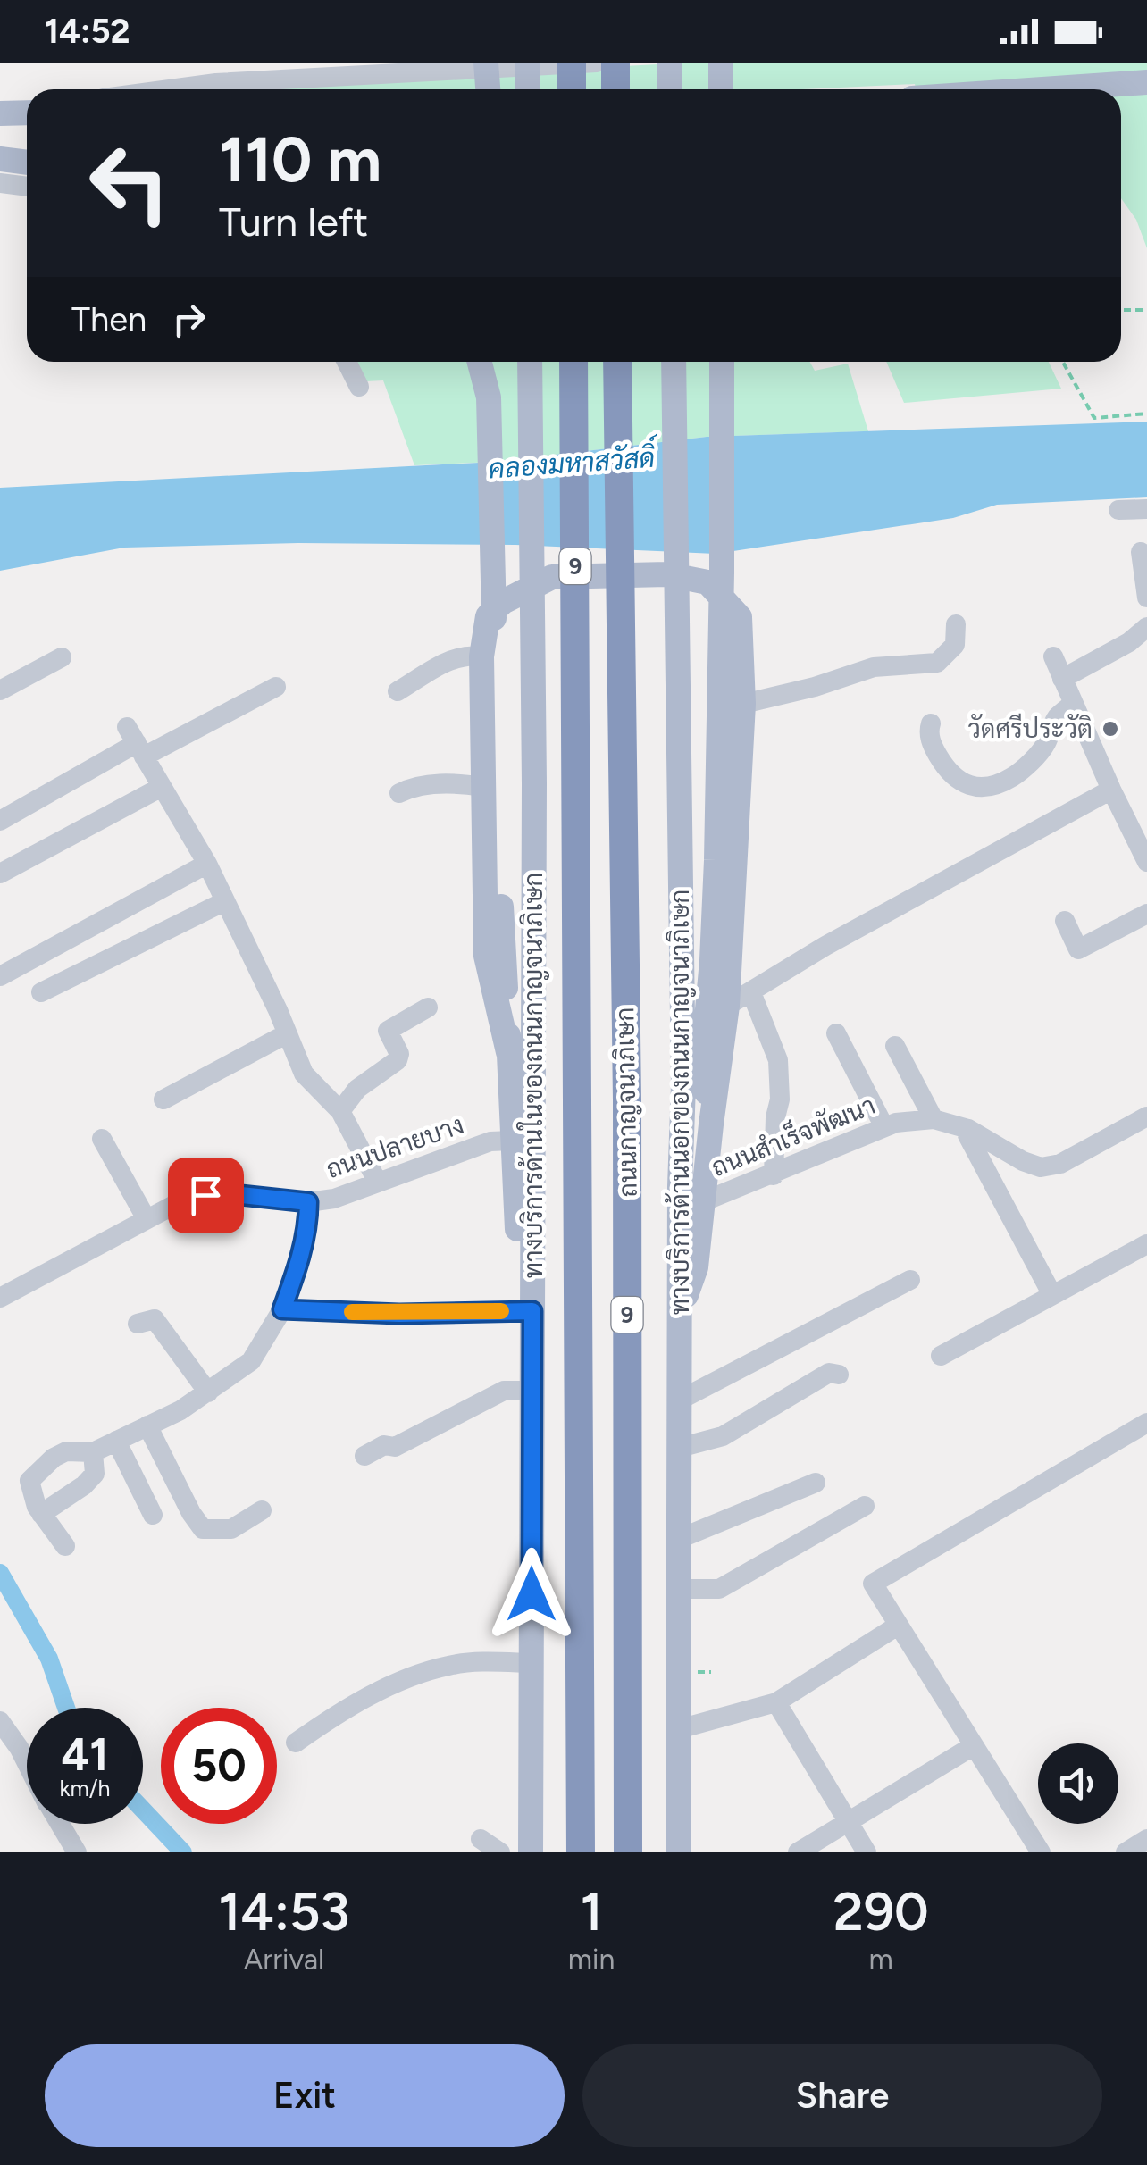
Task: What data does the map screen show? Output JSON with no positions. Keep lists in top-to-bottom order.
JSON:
{
  "streets": {
    "highway": ["9", "ถนนกาญจนาภิเษก"],
    "main road": ["ทางบริการด้านในของถนนกาญจนาภิเษก", "ทางบริการด้านนอกของถนนกาญจนาภิเษก"],
    "street": ["ถนนสำเร็จพัฒนา", "ถนนปลายบาง"]
  },
  "water": ["คลองมหาสวัสดิ์"],
  "places": ["วัดศรีประวัติ"],
  "page": {
    "status": "14:52",
    "turn": ["110 m", "Turn left"],
    "then": "Then",
    "speed": "41 km/h",
    "limit": "50",
    "eta": [
      "14:53",
      "Arrival",
      "1",
      "min",
      "290",
      "m"
    ],
    "buttons": ["Exit", "Share"]
  }
}
